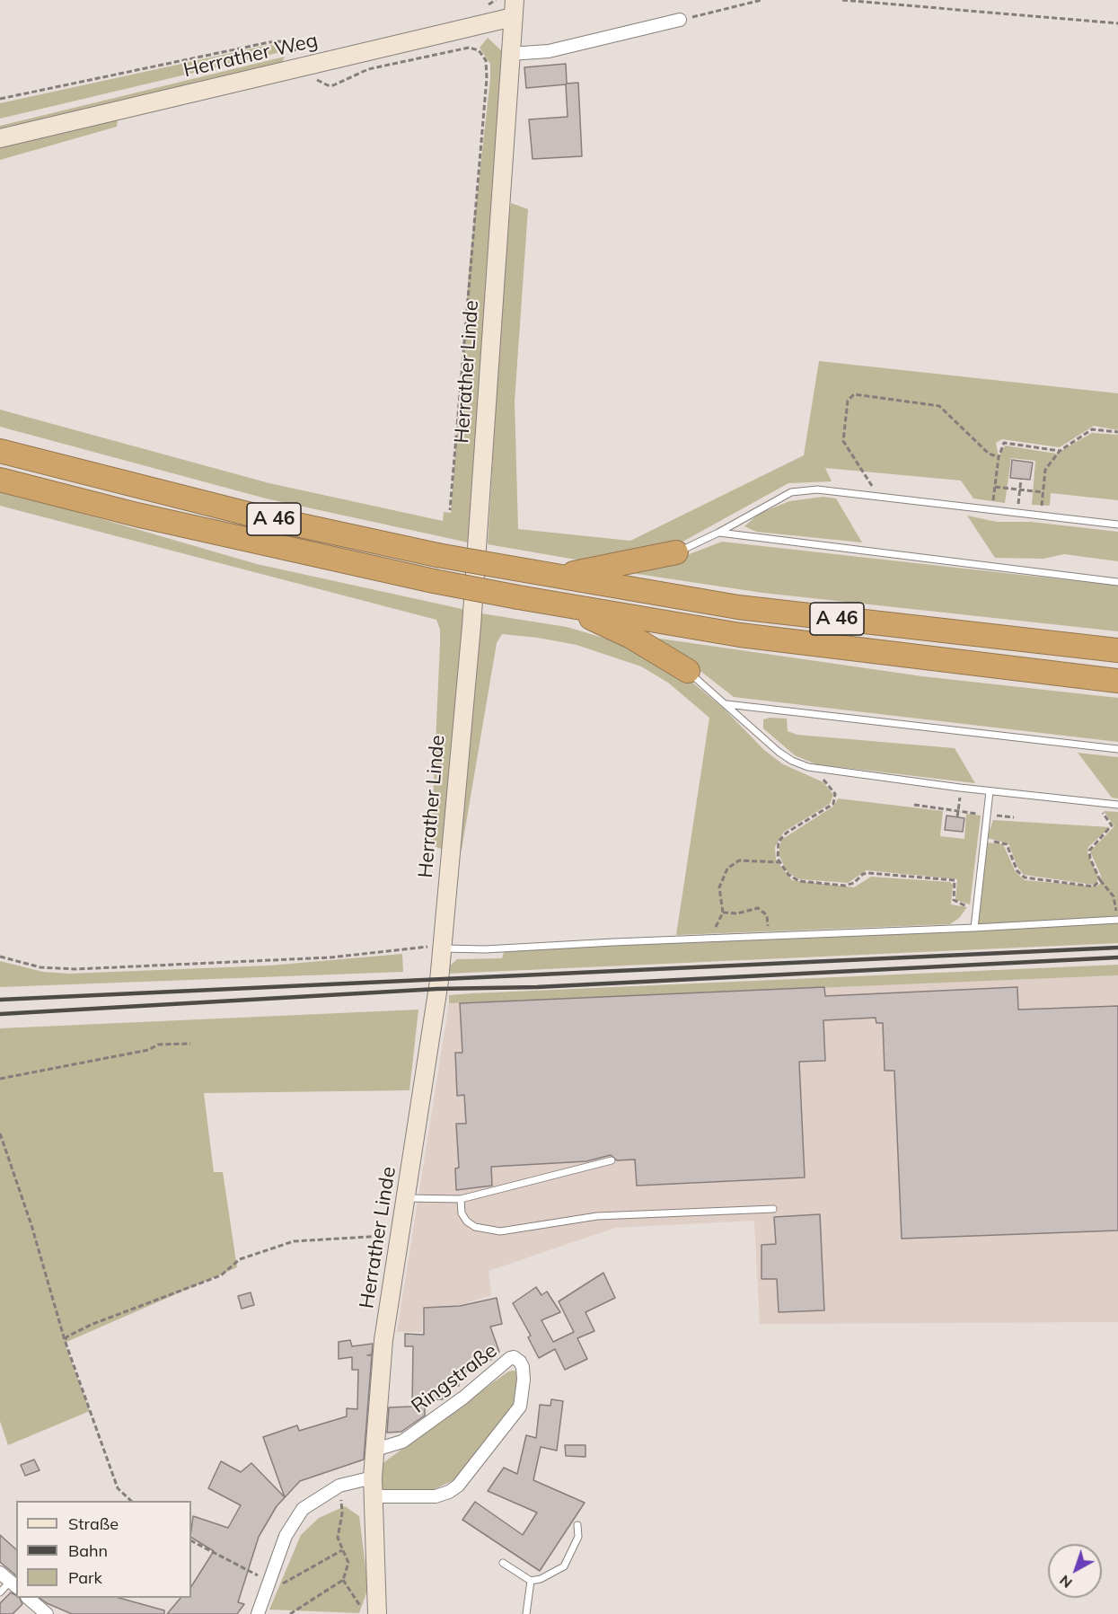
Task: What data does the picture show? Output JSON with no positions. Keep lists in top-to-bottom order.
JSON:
{
  "streets": {
    "highway": ["A 46"],
    "street": ["Herrather Weg", "Herrather Linde", "Ringstraße"]
  },
  "crossings": [
    ["Herrather Weg", "Herrather Linde"],
    ["Herrather Linde", "Ringstraße"]
  ],
  "legend": ["Straße", "Bahn", "Park"],
  "north": "bottom left"
}
